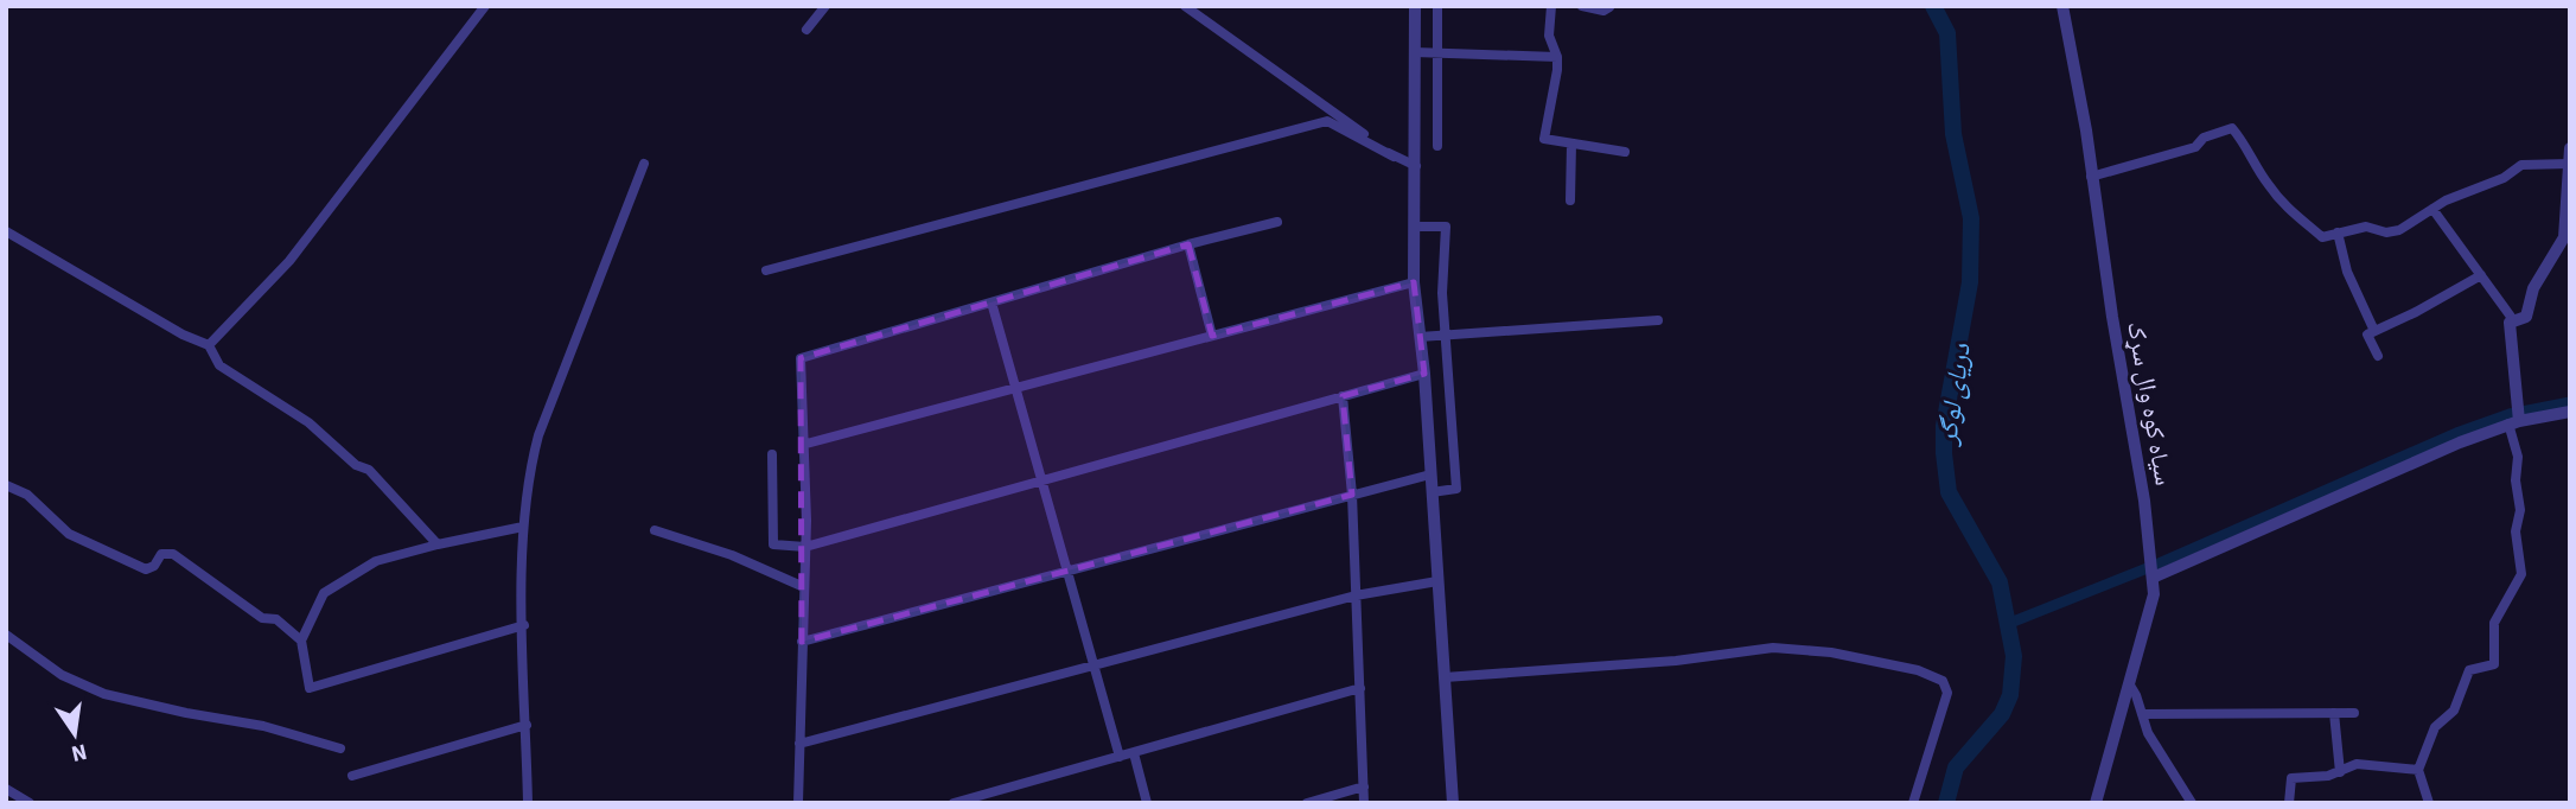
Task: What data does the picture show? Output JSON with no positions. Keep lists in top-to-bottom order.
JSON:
{
  "streets": {
    "street": ["سیاه کوه وال سړک"]
  },
  "water": ["دریای لوگر"],
  "north": "bottom"
}
